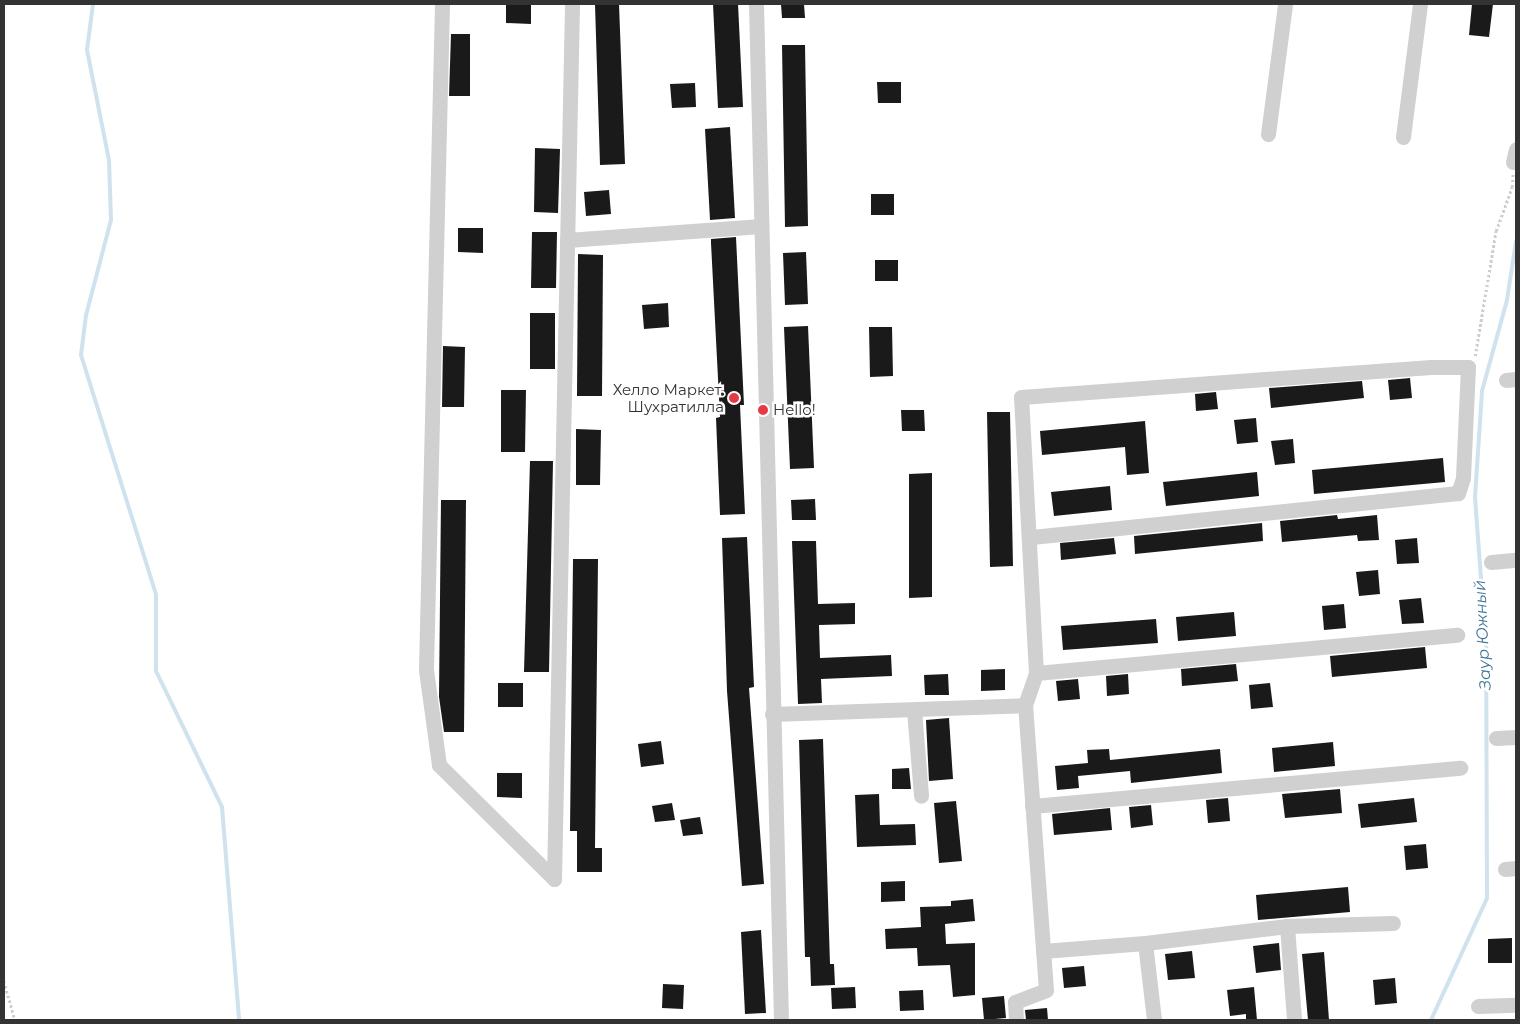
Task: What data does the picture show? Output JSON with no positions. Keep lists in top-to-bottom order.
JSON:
{
  "water": ["Заур Южный"],
  "places": ["Хелло Маркет. Шухратилла", "Hello!"]
}
